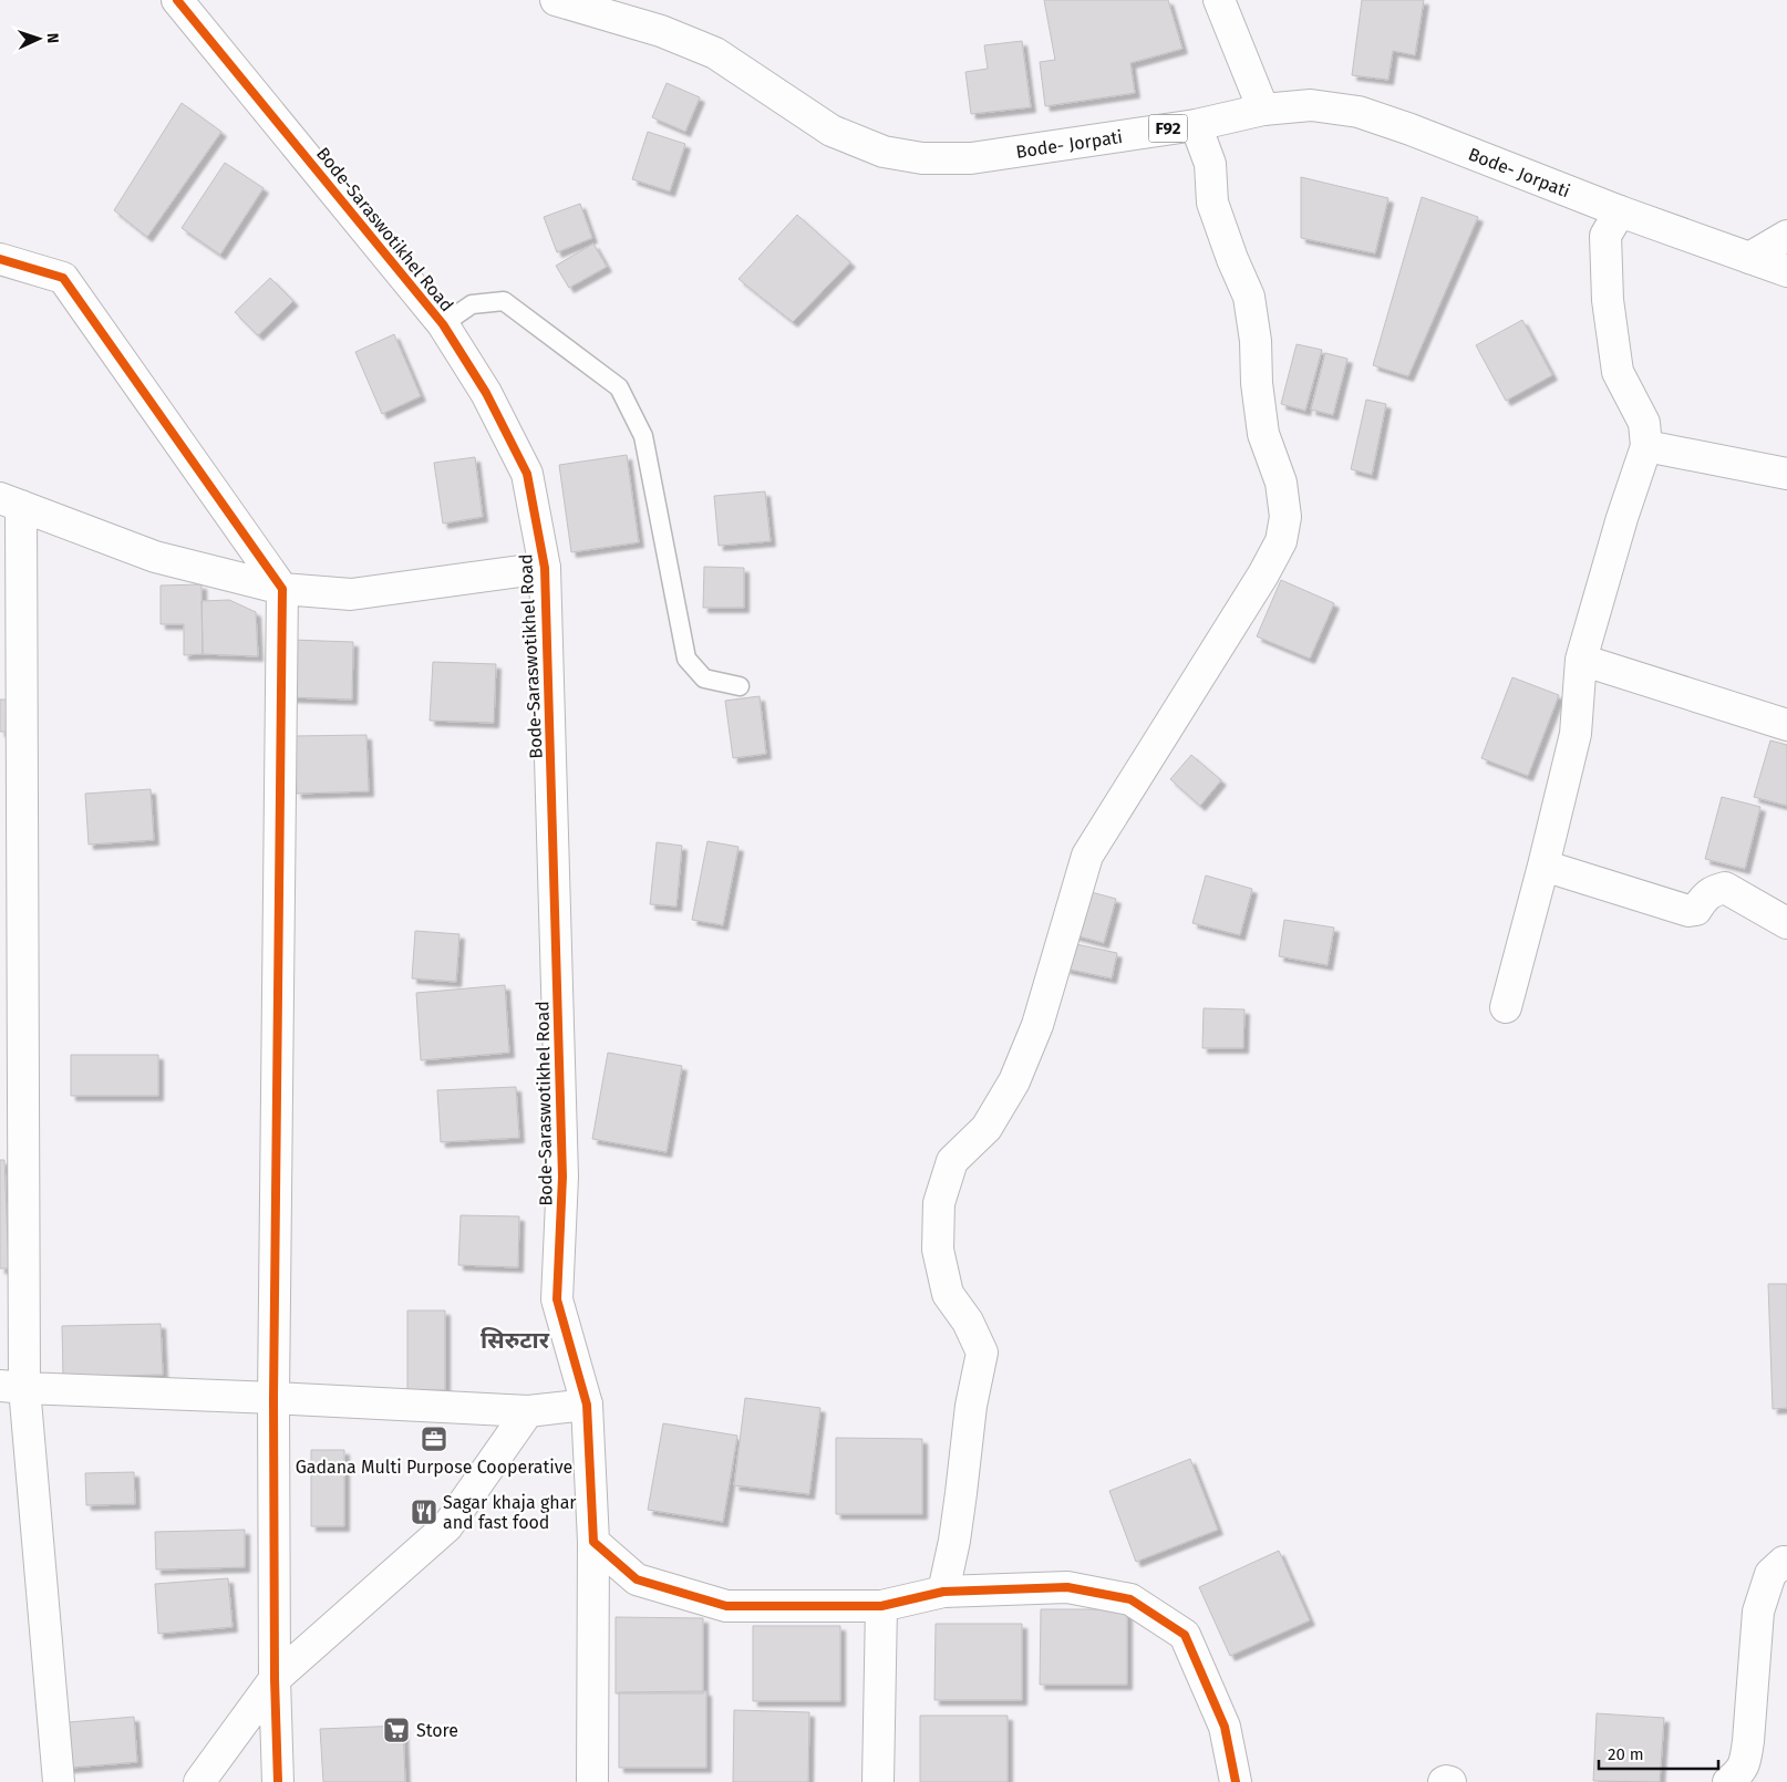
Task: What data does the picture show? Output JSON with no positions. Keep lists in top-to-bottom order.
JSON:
{
  "streets": {
    "street": ["F92", "Bode- Jorpati", "Bode-Saraswotikhel Road"]
  },
  "districts": ["सिरुटार"],
  "places": {
    "office": ["Gadana Multi Purpose Cooperative"],
    "restaurant": ["Sagar khaja ghar and fast food"],
    "supermarket": ["Store"]
  },
  "scale_bar": "20 m",
  "north": "right"
}
